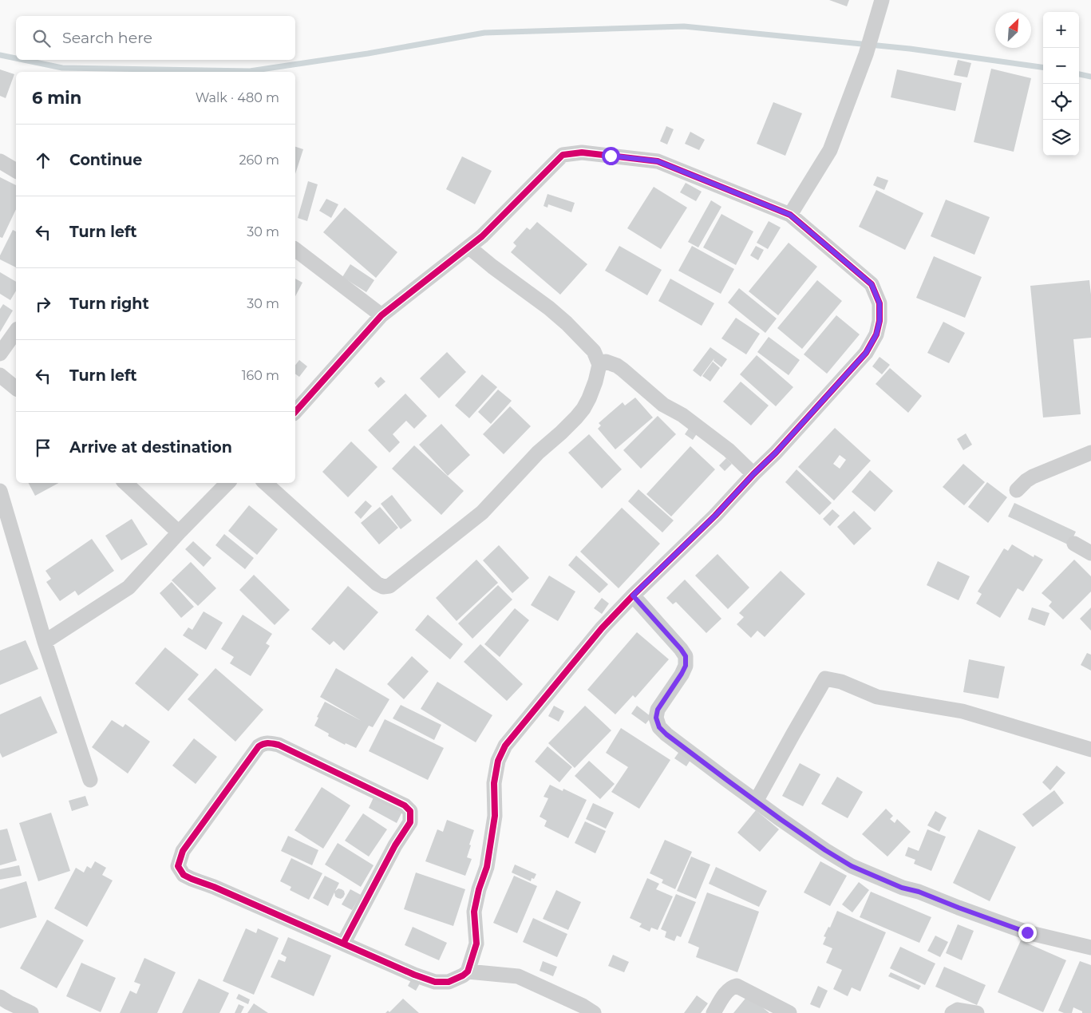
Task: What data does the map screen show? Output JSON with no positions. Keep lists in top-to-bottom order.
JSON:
{
  "north": "top right",
  "page": {
    "map_buttons": ["+", "−"],
    "search": "Search here",
    "heading": ["6 min", "Walk · 480 m"],
    "list": [
      ["Continue", "260 m"],
      ["Turn left", "30 m"],
      ["Turn right", "30 m"],
      ["Turn left", "160 m"],
      "Arrive at destination"
    ]
  }
}
